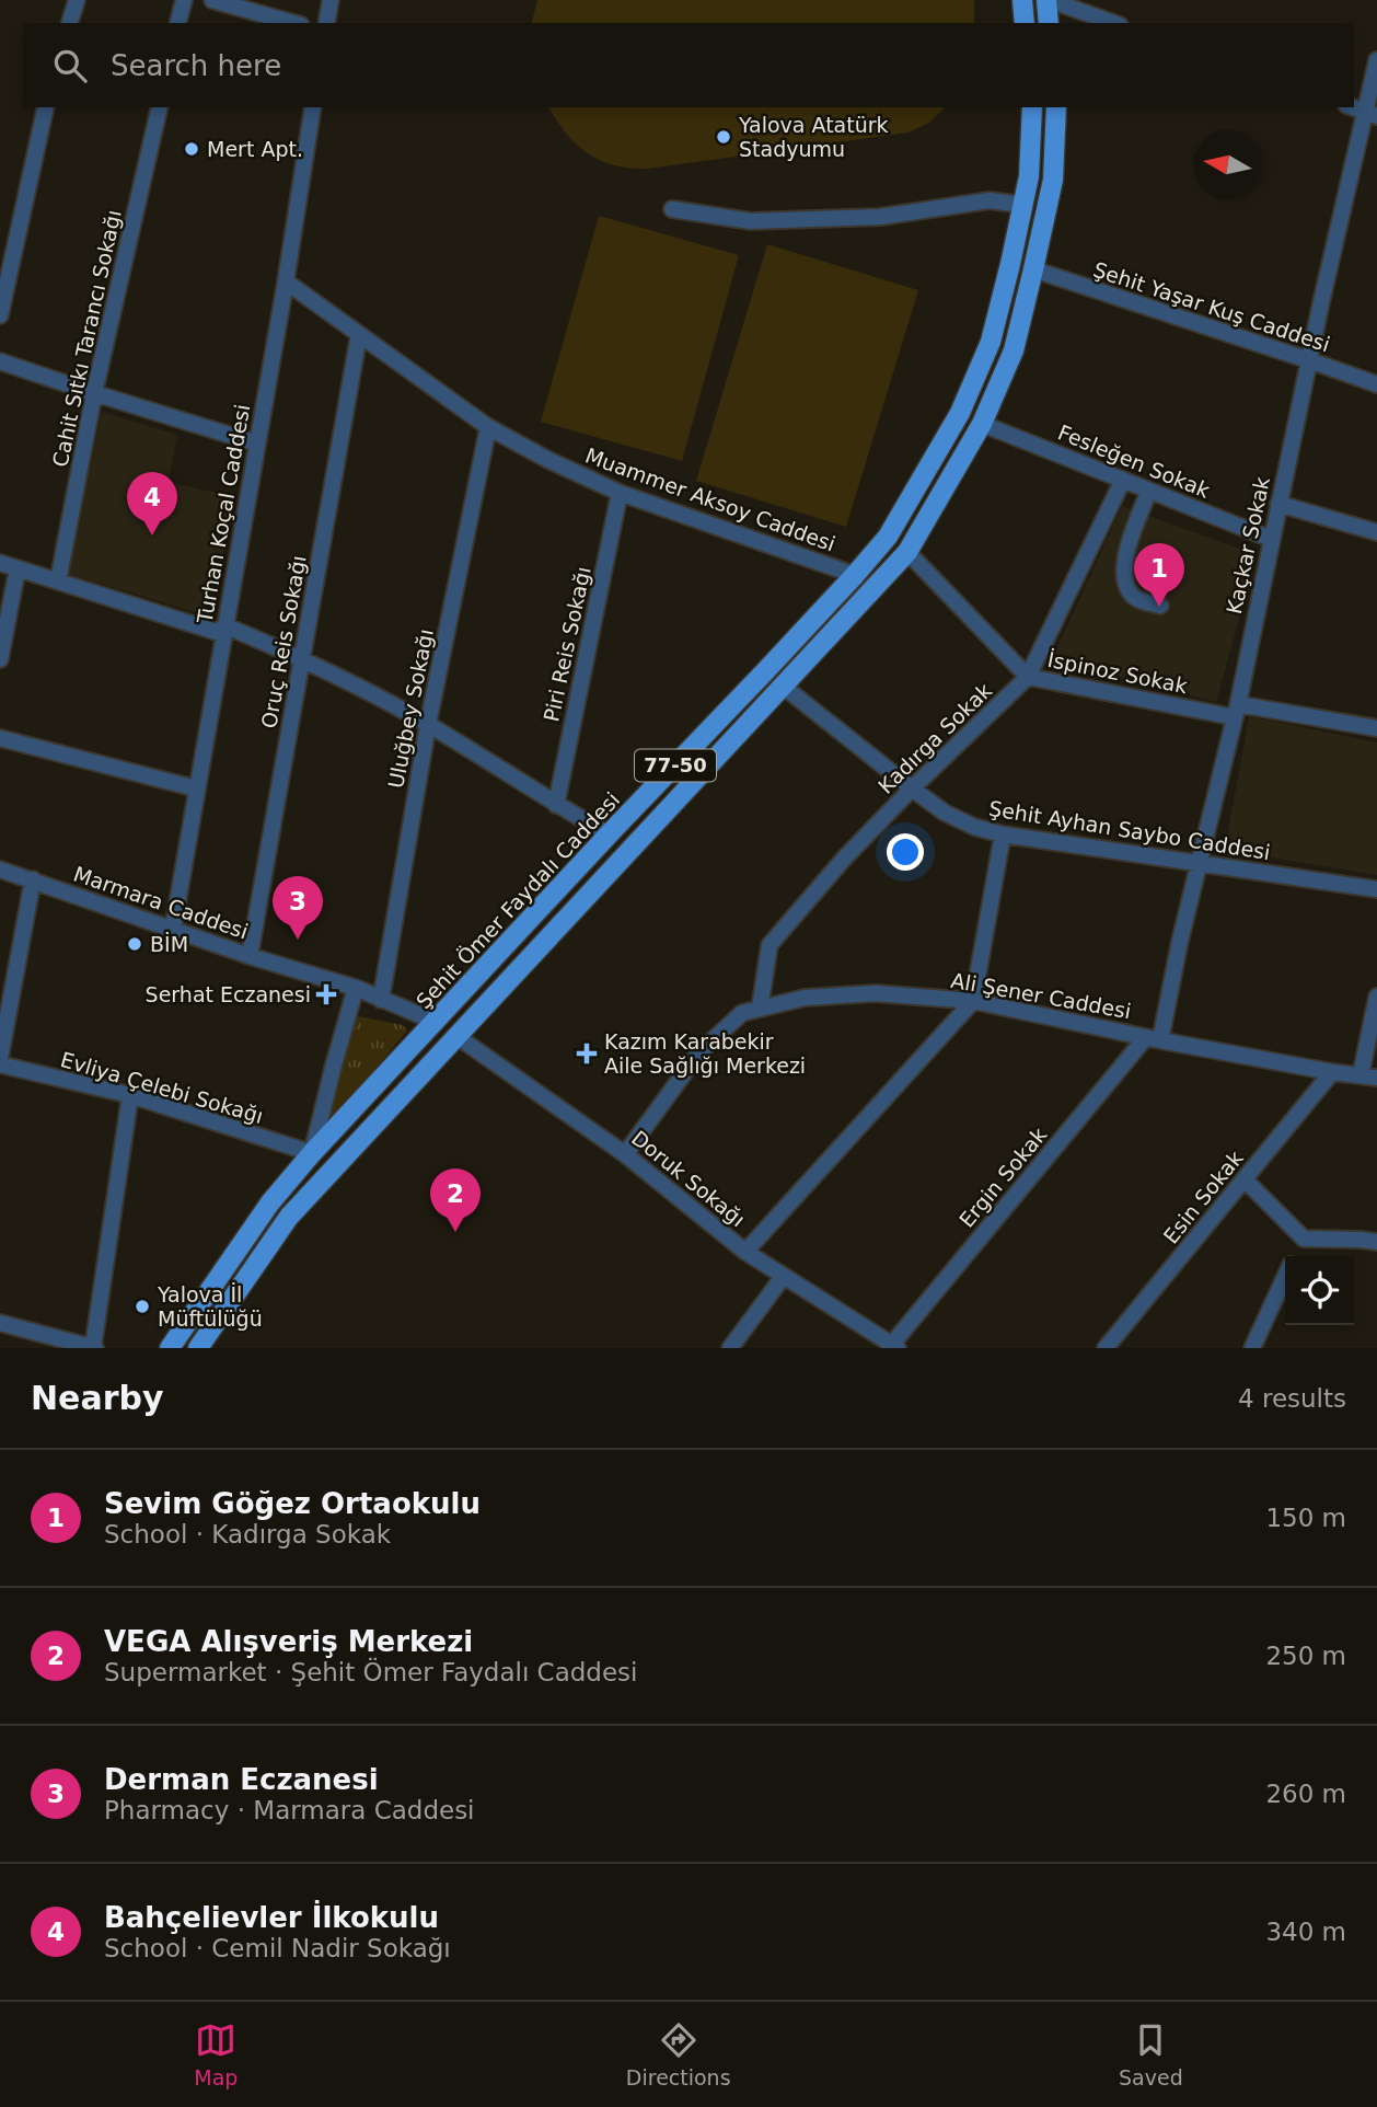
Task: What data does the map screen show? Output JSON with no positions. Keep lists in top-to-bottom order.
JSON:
{
  "streets": {
    "main road": ["77-50", "Şehit Ömer Faydalı Caddesi"],
    "street": [
      "Şehit Yaşar Kuş Caddesi",
      "Cahit Sıtkı Tarancı Sokağı",
      "Fesleğen Sokak",
      "Muammer Aksoy Caddesi",
      "Turhan Koçal Caddesi",
      "Kaçkar Sokak",
      "Oruç Reis Sokağı",
      "Piri Reis Sokağı",
      "İspinoz Sokak",
      "Uluğbey Sokağı",
      "Kadırga Sokak",
      "Şehit Ayhan Saybo Caddesi",
      "Marmara Caddesi",
      "Ali Şener Caddesi",
      "Evliya Çelebi Sokağı",
      "Ergin Sokak",
      "Doruk Sokağı",
      "Esin Sokak"
    ]
  },
  "crossings": [
    ["Şehit Yaşar Kuş Caddesi", "Kaçkar Sokak"],
    ["Şehit Yaşar Kuş Caddesi", "77-50"],
    ["Fesleğen Sokak", "Kaçkar Sokak"],
    ["Fesleğen Sokak", "Kadırga Sokak"],
    ["Fesleğen Sokak", "77-50"],
    ["Muammer Aksoy Caddesi", "Turhan Koçal Caddesi"],
    ["Muammer Aksoy Caddesi", "Oruç Reis Sokağı"],
    ["Muammer Aksoy Caddesi", "Piri Reis Sokağı"],
    ["Muammer Aksoy Caddesi", "Uluğbey Sokağı"],
    ["Muammer Aksoy Caddesi", "Şehit Ömer Faydalı Caddesi"],
    ["Turhan Koçal Caddesi", "Marmara Caddesi"],
    ["Kaçkar Sokak", "İspinoz Sokak"],
    ["Kaçkar Sokak", "Şehit Ayhan Saybo Caddesi"],
    ["Kaçkar Sokak", "Ali Şener Caddesi"],
    ["Kaçkar Sokak", "Ergin Sokak"],
    ["Oruç Reis Sokağı", "Marmara Caddesi"],
    ["İspinoz Sokak", "Kadırga Sokak"],
    ["İspinoz Sokak", "77-50"],
    ["Uluğbey Sokağı", "Marmara Caddesi"],
    ["Kadırga Sokak", "Şehit Ayhan Saybo Caddesi"],
    ["Kadırga Sokak", "Ali Şener Caddesi"],
    ["77-50", "Şehit Ayhan Saybo Caddesi"],
    ["77-50", "Doruk Sokağı"],
    ["Şehit Ömer Faydalı Caddesi", "Marmara Caddesi"],
    ["Şehit Ömer Faydalı Caddesi", "Evliya Çelebi Sokağı"],
    ["Ali Şener Caddesi", "Ergin Sokak"],
    ["Ali Şener Caddesi", "Doruk Sokağı"],
    ["Ali Şener Caddesi", "Esin Sokak"],
    ["Ergin Sokak", "Doruk Sokağı"]
  ],
  "places": {
    "other": [
      "Yalova Atatürk Stadyumu",
      "Mert Apt.",
      "BİM",
      "Yalova İl Müftülüğü"
    ],
    "health": ["Serhat Eczanesi", "Kazım Karabekir Aile Sağlığı Merkezi"]
  },
  "north": "left",
  "page": {
    "search": "Search here",
    "pins": [
      "4",
      "1",
      "3",
      "2"
    ],
    "heading": ["Nearby", "4 results"],
    "list": [
      {
        "mark": "1",
        "name": "Sevim Göğez Ortaokulu",
        "note": "School · Kadırga Sokak",
        "value": "150 m"
      },
      {
        "mark": "2",
        "name": "VEGA Alışveriş Merkezi",
        "note": "Supermarket · Şehit Ömer Faydalı Caddesi",
        "value": "250 m"
      },
      {
        "mark": "3",
        "name": "Derman Eczanesi",
        "note": "Pharmacy · Marmara Caddesi",
        "value": "260 m"
      },
      {
        "mark": "4",
        "name": "Bahçelievler İlkokulu",
        "note": "School · Cemil Nadir Sokağı",
        "value": "340 m"
      }
    ],
    "nav": ["Map", "Directions", "Saved"]
  }
}
